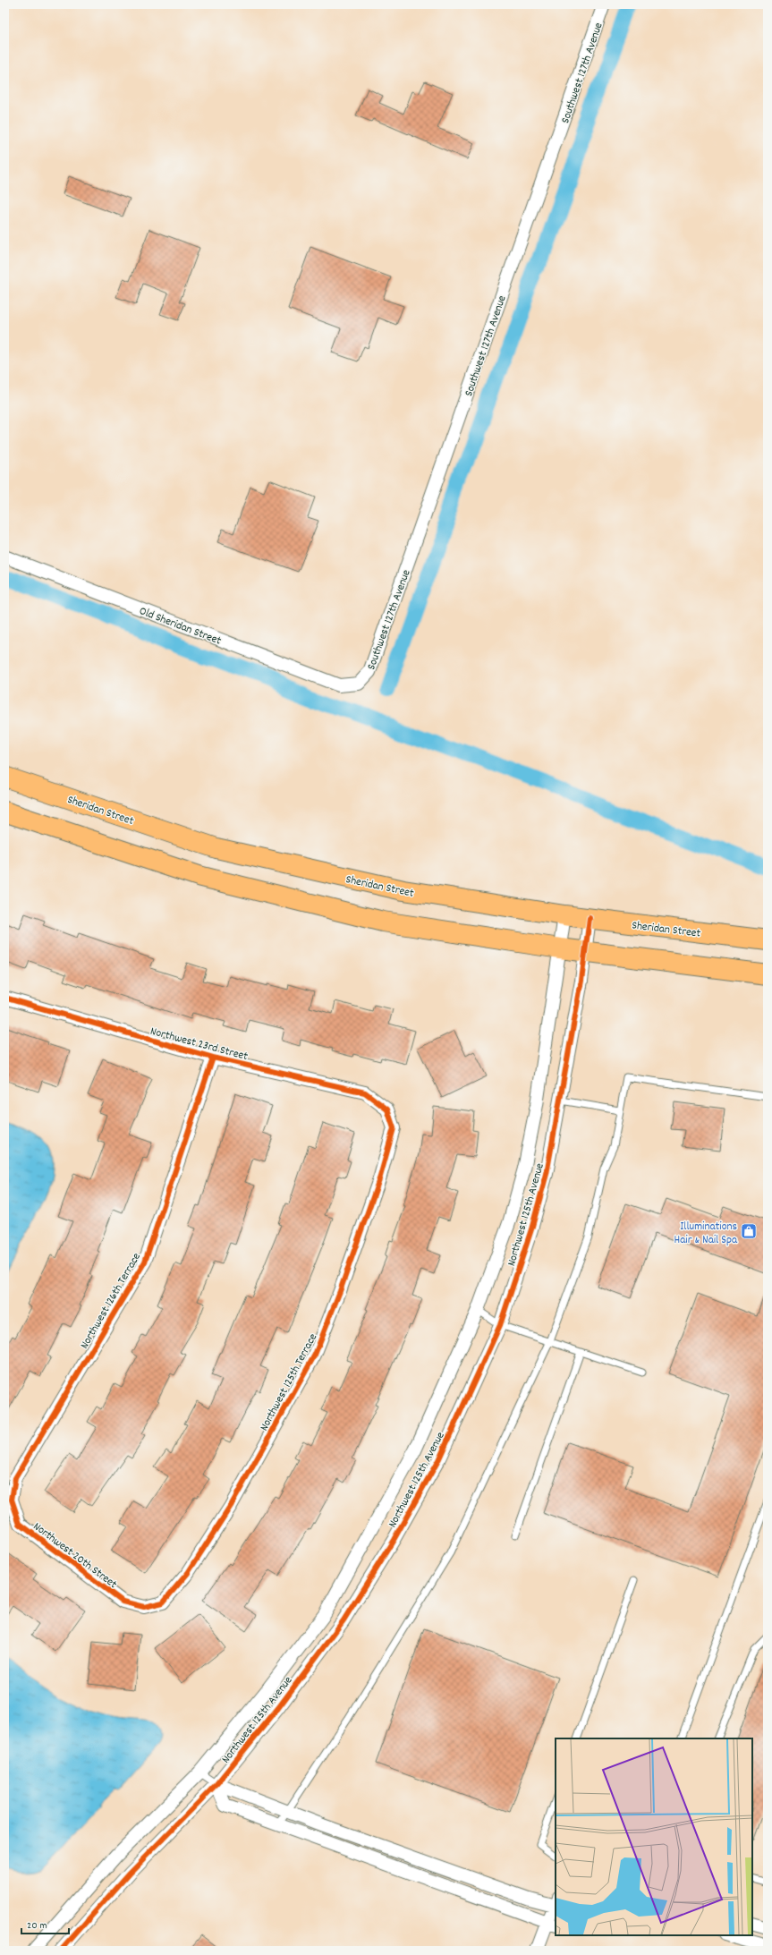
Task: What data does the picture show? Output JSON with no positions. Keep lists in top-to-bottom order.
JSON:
{
  "streets": {
    "main road": ["Sheridan Street"],
    "street": [
      "Southwest 127th Avenue",
      "Old Sheridan Street",
      "Northwest 23rd Street",
      "Northwest 125th Avenue",
      "Northwest 126th Terrace",
      "Northwest 125th Terrace",
      "Northwest 20th Street"
    ]
  },
  "crossings": [
    ["Southwest 127th Avenue", "Old Sheridan Street"],
    ["Sheridan Street", "Northwest 125th Avenue"],
    ["Northwest 23rd Street", "Northwest 126th Terrace"],
    ["Northwest 23rd Street", "Northwest 125th Terrace"],
    ["Northwest 126th Terrace", "Northwest 20th Street"],
    ["Northwest 125th Terrace", "Northwest 20th Street"]
  ],
  "places": {
    "shop": ["Illuminations Hair & Nail Spa"]
  },
  "scale_bar": "20 m"
}
